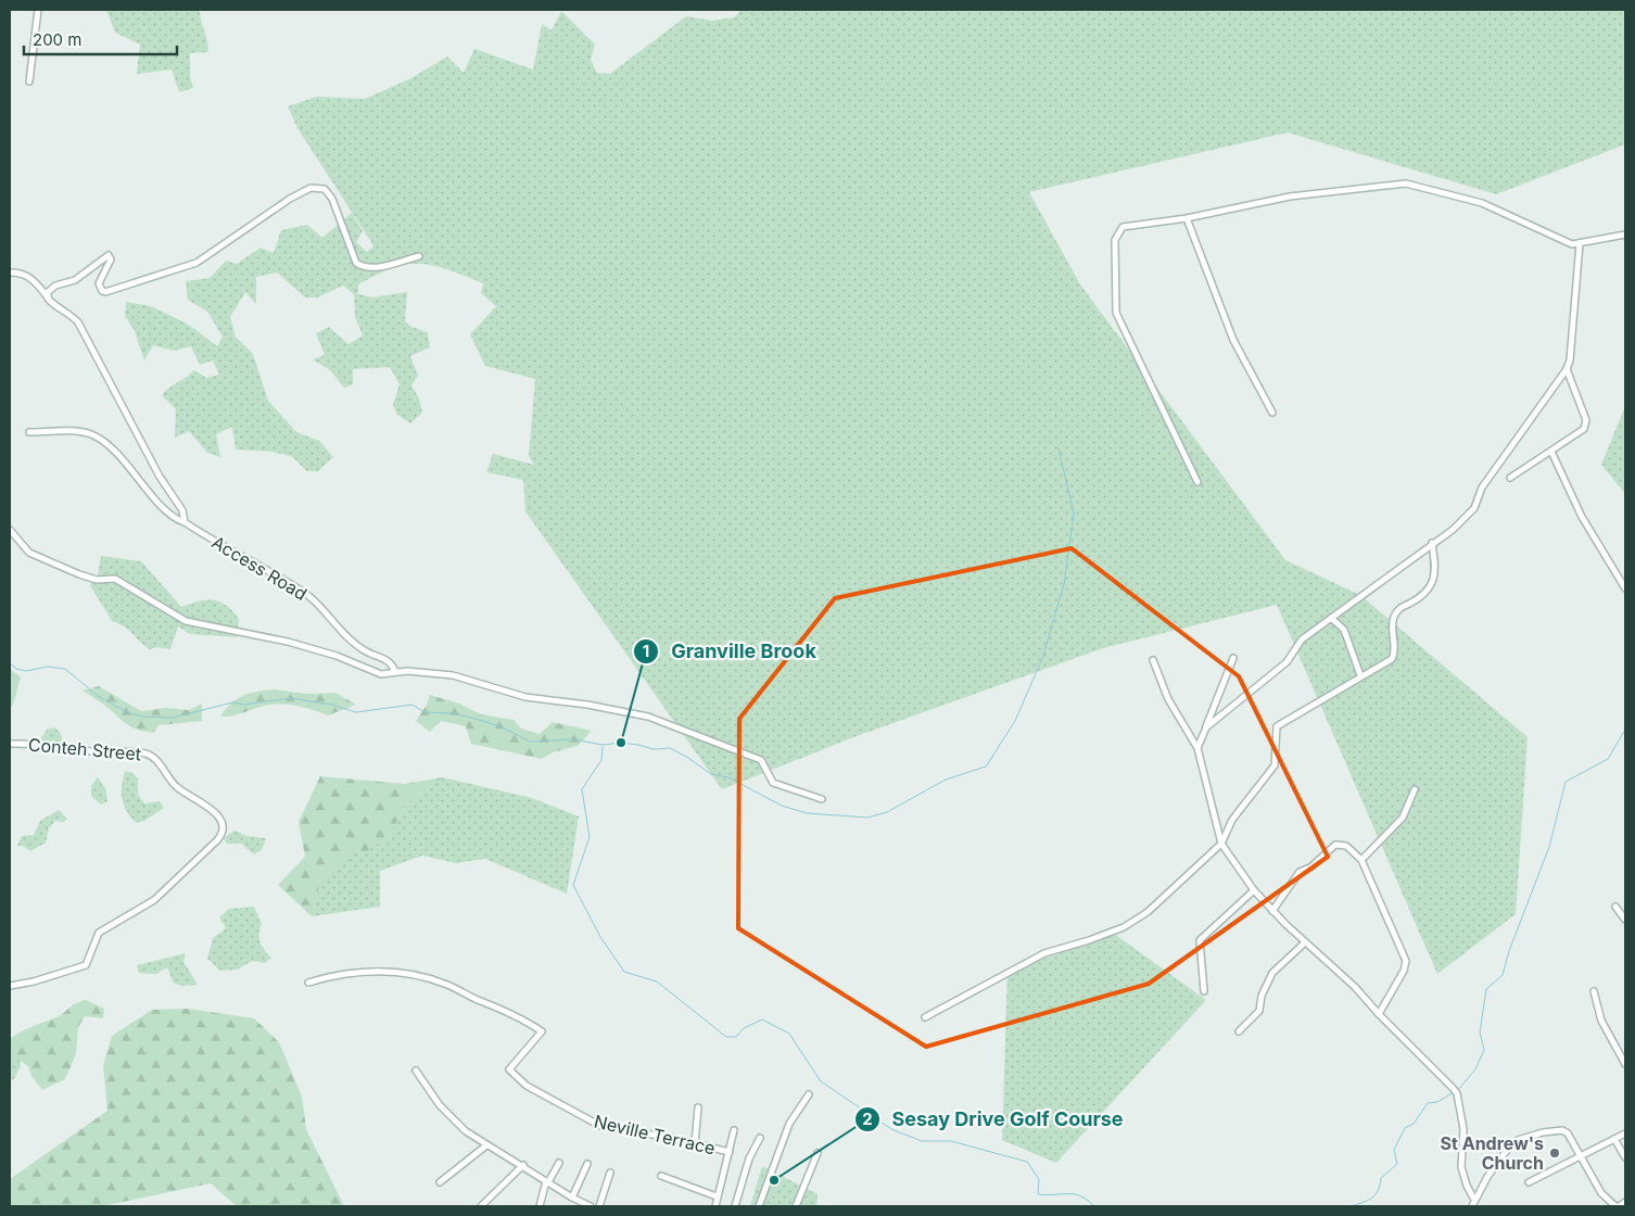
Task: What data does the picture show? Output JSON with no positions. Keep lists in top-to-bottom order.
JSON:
{
  "streets": {
    "street": ["Access Road", "Conteh Street", "Neville Terrace"]
  },
  "places": ["Granville Brook", "St Andrew's Church", "Sesay Drive Golf Course"],
  "scale_bar": "200 m"
}
